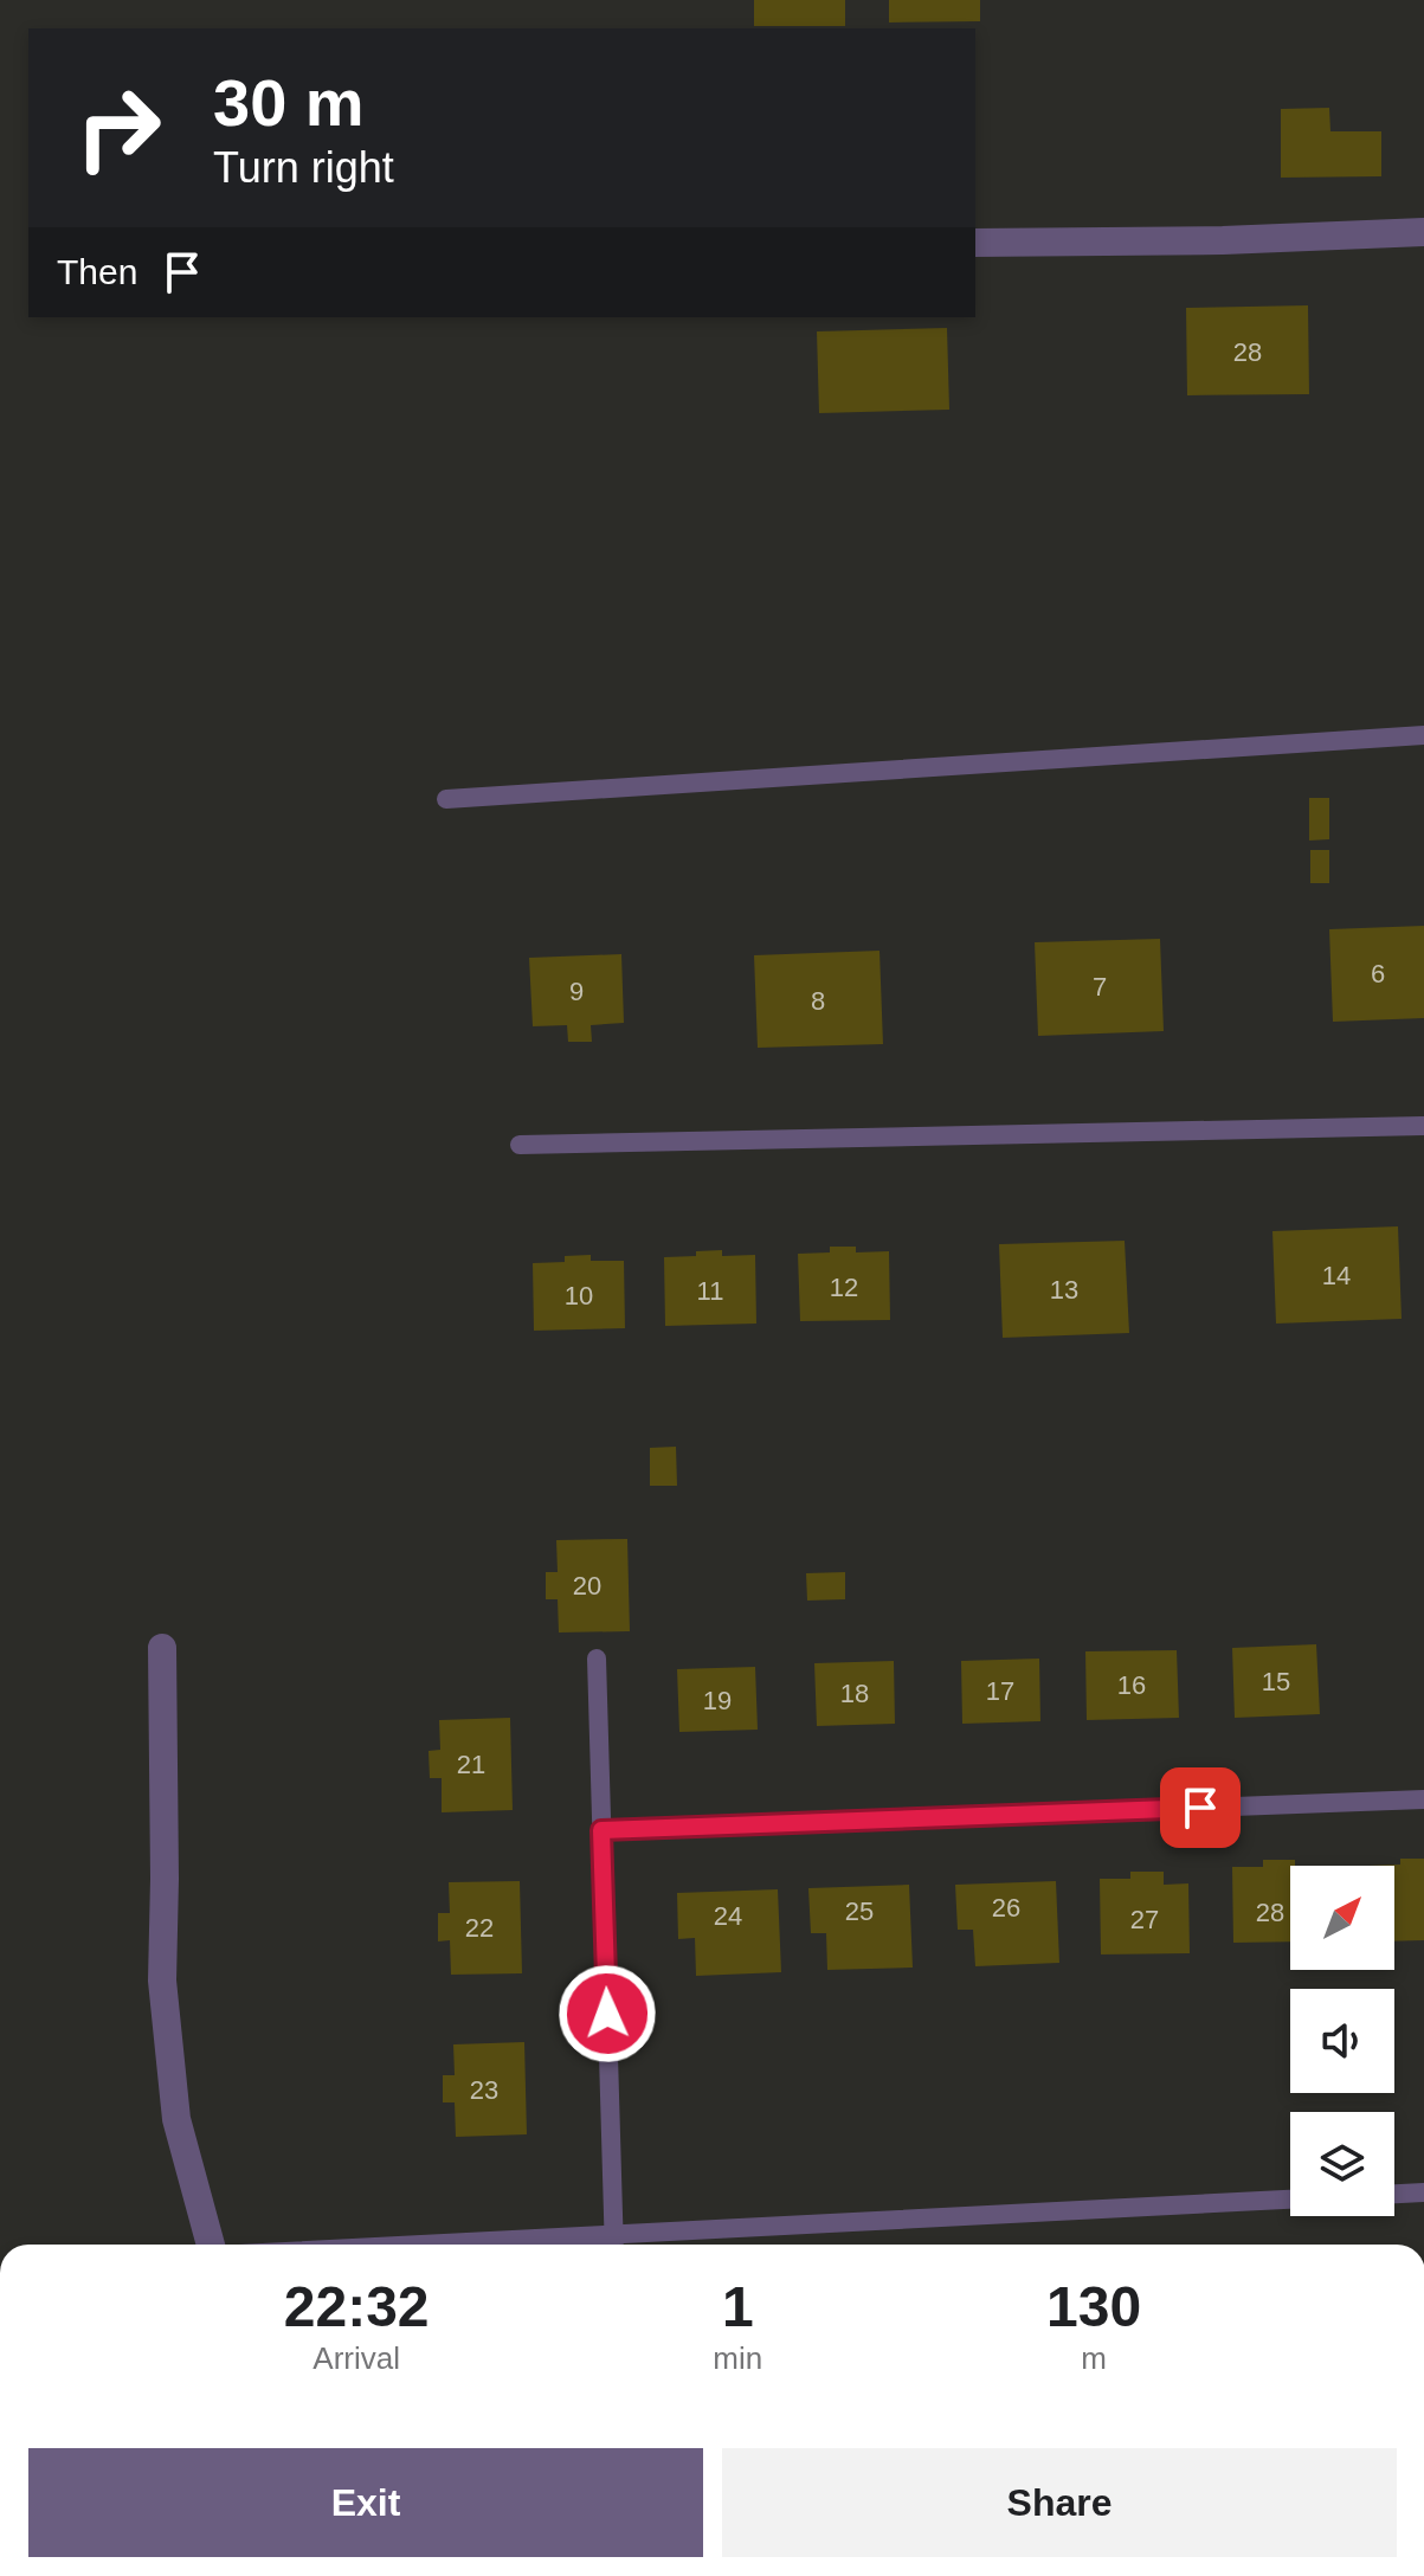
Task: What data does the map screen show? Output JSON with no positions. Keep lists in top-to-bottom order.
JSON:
{
  "house_numbers": [
    "28",
    "6",
    "7",
    "9",
    "8",
    "14",
    "12",
    "13",
    "11",
    "10",
    "20",
    "15",
    "16",
    "17",
    "18",
    "19",
    "21",
    "26",
    "25",
    "28",
    "24",
    "27",
    "22",
    "23"
  ],
  "north": "top right",
  "page": {
    "turn": ["30 m", "Turn right"],
    "then": "Then",
    "eta": [
      "22:32",
      "Arrival",
      "1",
      "min",
      "130",
      "m"
    ],
    "buttons": ["Exit", "Share"]
  }
}
